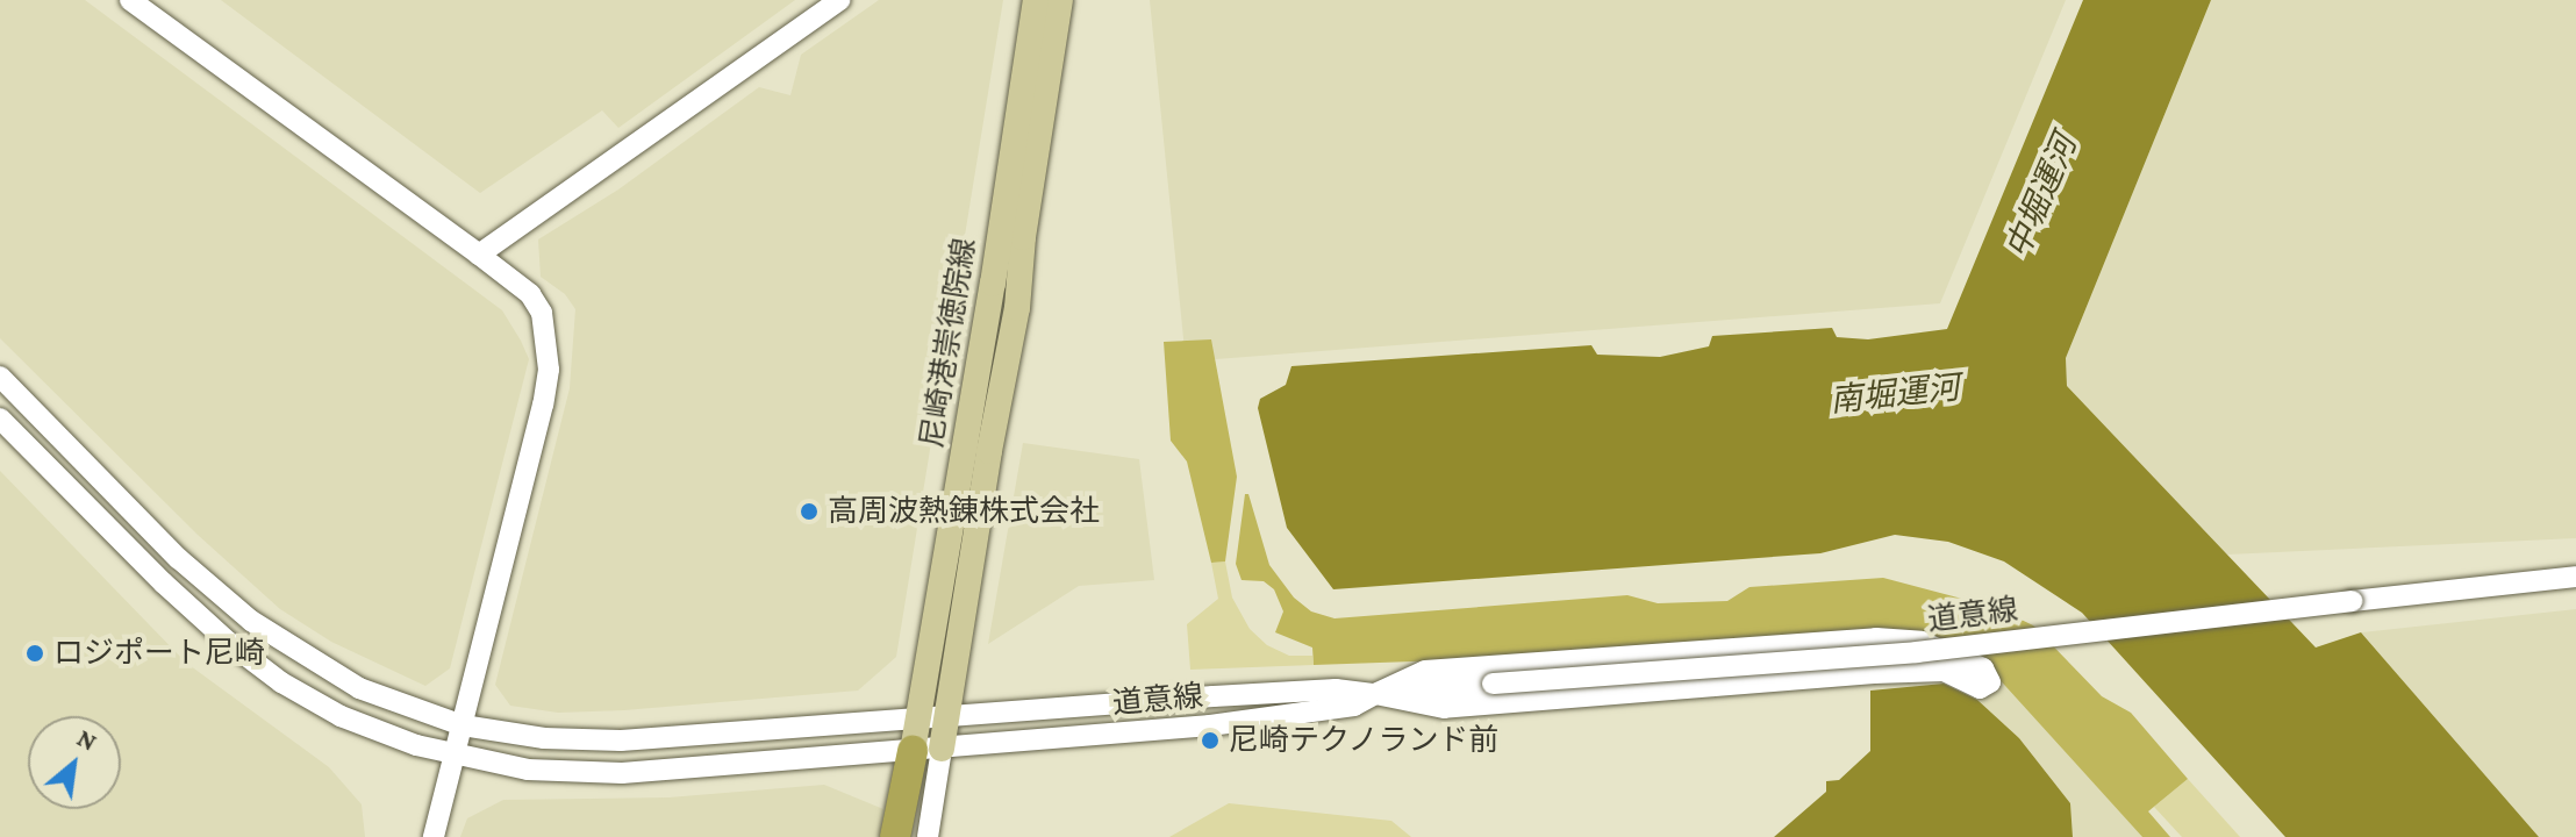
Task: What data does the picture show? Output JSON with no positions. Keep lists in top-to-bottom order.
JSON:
{
  "streets": {
    "main road": ["尼崎港崇徳院線"],
    "street": ["道意線"]
  },
  "crossings": [
    ["尼崎港崇徳院線", "道意線"]
  ],
  "water": ["中堀運河", "南堀運河"],
  "places": ["高周波熱錬株式会社", "ロジポート尼崎", "尼崎テクノランド前"],
  "north": "top right"
}
